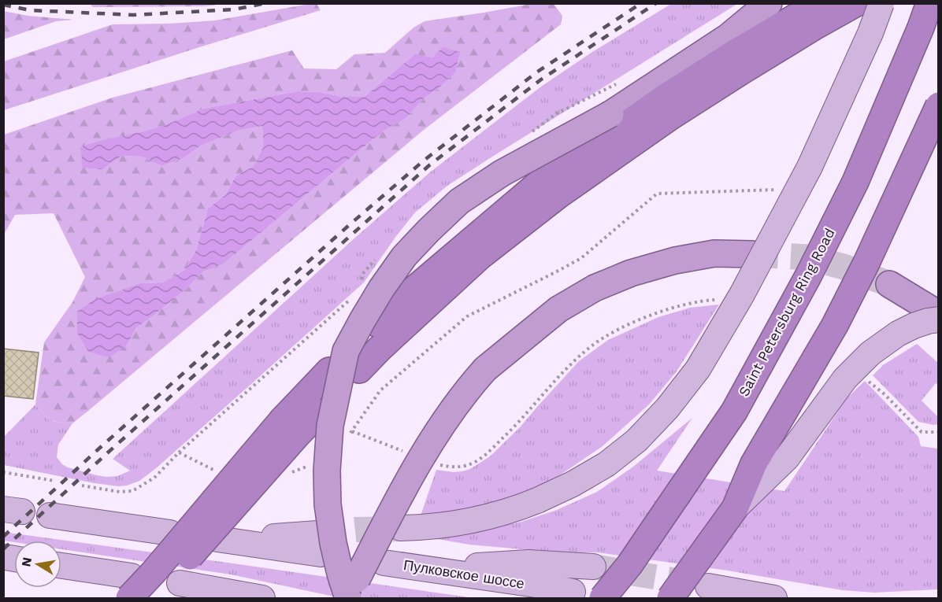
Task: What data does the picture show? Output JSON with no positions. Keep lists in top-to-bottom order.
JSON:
{
  "streets": {
    "highway": ["Saint Petersburg Ring Road"],
    "main road": ["Пулковское шоссе"]
  },
  "north": "left"
}
